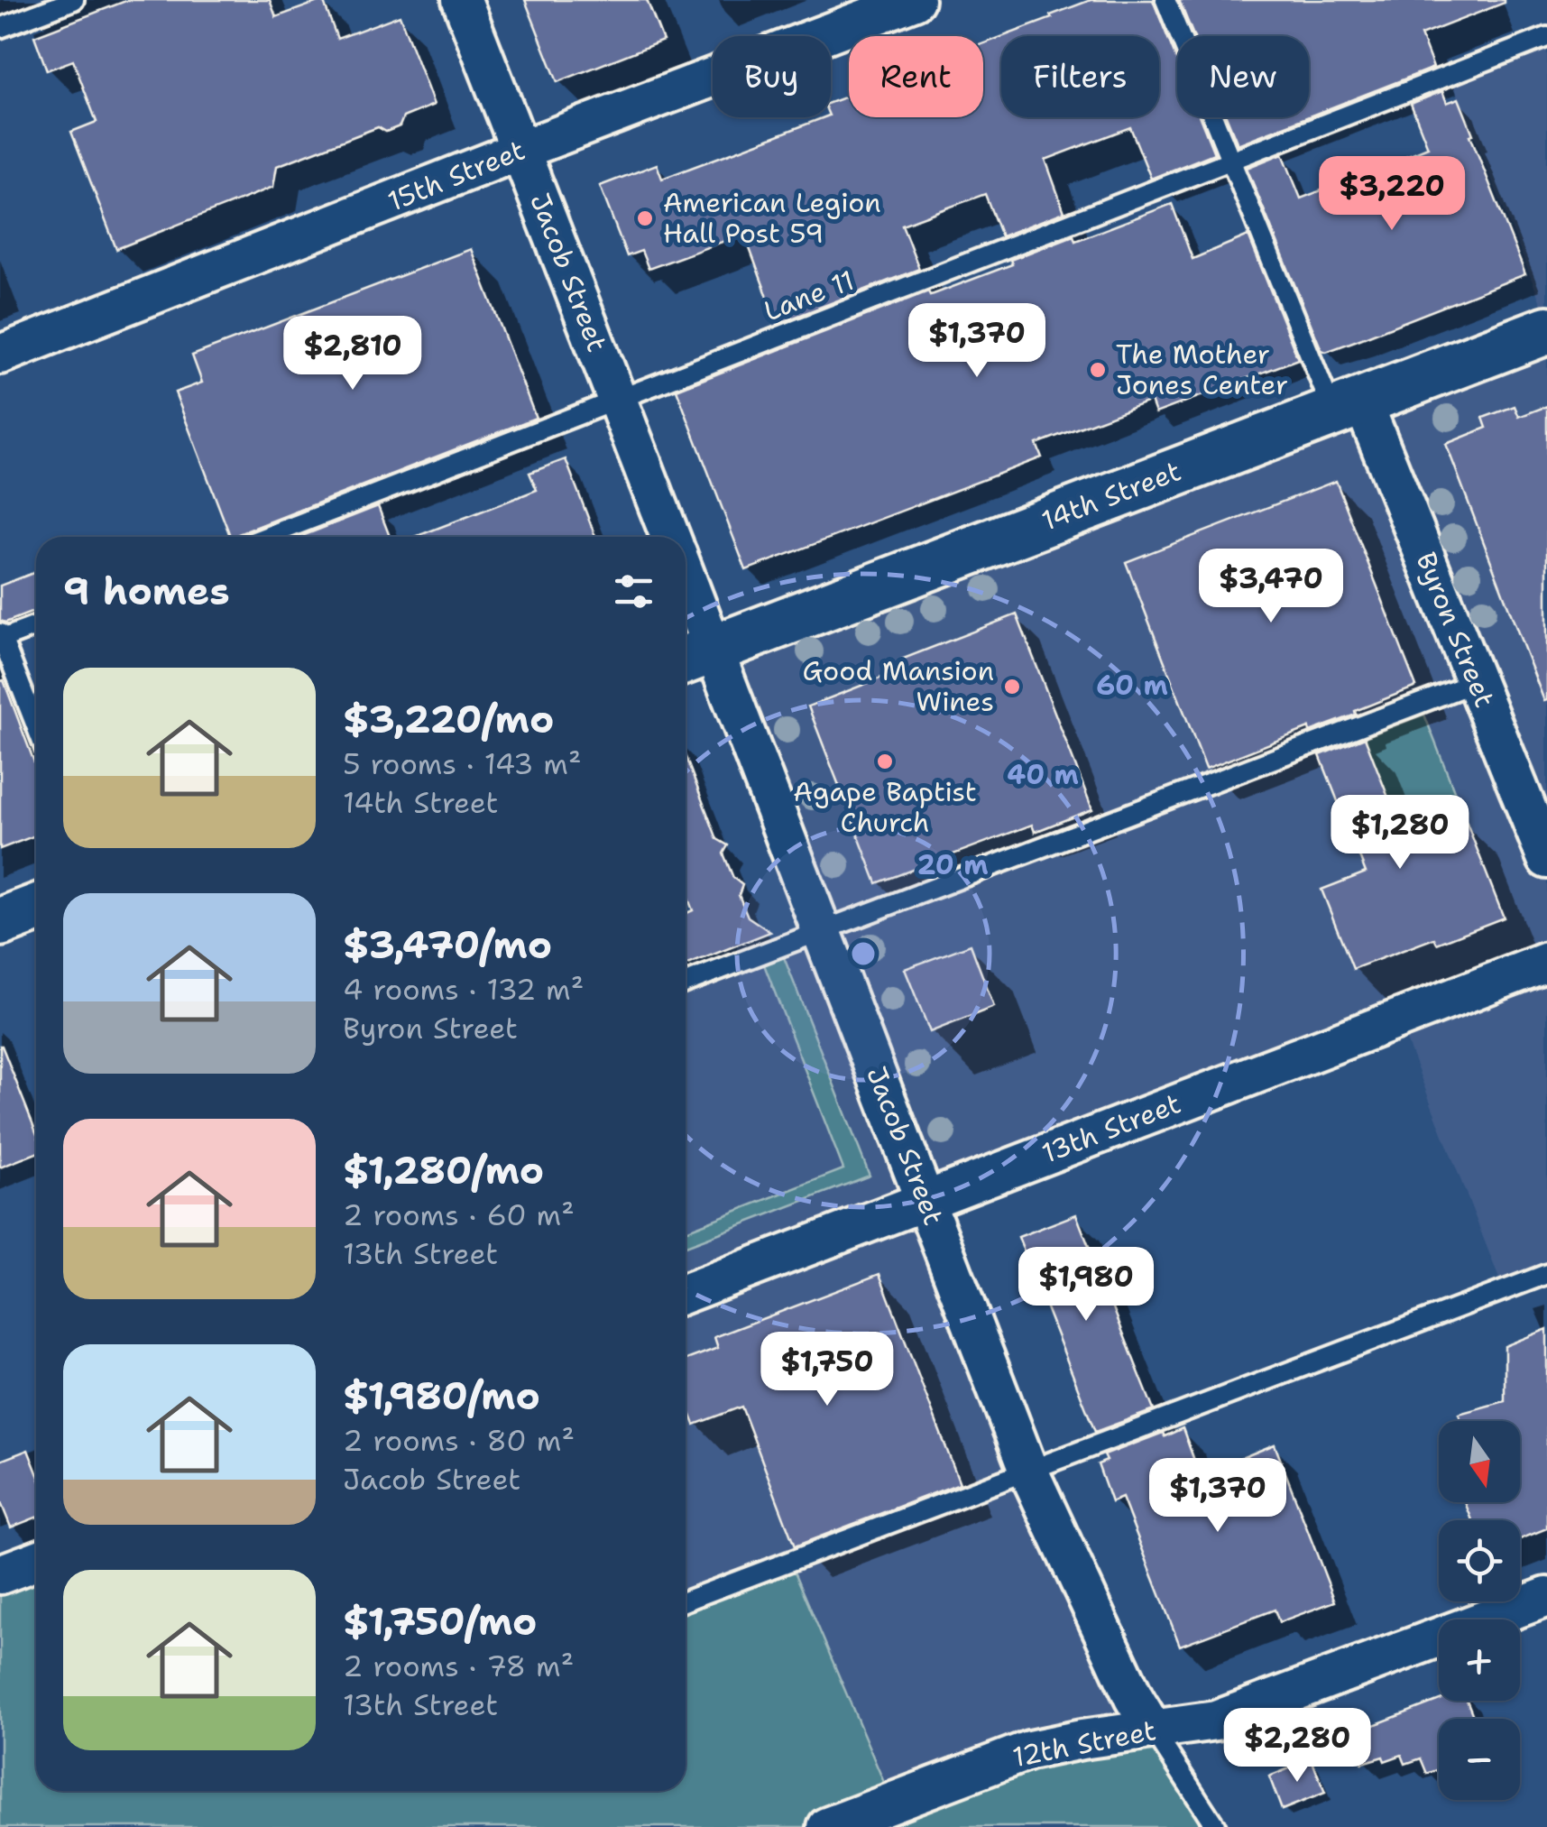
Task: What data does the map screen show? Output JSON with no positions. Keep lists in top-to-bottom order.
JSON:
{
  "streets": {
    "street": [
      "15th Street",
      "Jacob Street",
      "14th Street",
      "Byron Street",
      "13th Street",
      "12th Street"
    ],
    "lane": ["Lane 11"]
  },
  "crossings": [
    ["15th Street", "Jacob Street"],
    ["Jacob Street", "Lane 11"],
    ["Jacob Street", "14th Street"],
    ["Jacob Street", "13th Street"],
    ["Jacob Street", "12th Street"],
    ["14th Street", "Byron Street"]
  ],
  "places": [
    "American Legion Hall Post 59",
    "The Mother Jones Center",
    "Good Mansion Wines",
    "Agape Baptist Church"
  ],
  "north": "bottom",
  "page": {
    "chip": [
      "Buy",
      "Rent",
      "Filters",
      "New"
    ],
    "price": [
      "$3,220",
      "$1,370",
      "$2,810",
      "$3,470",
      "$1,280",
      "$1,980",
      "$1,750",
      "$1,370",
      "$2,280"
    ],
    "heading": "9 homes",
    "list": [
      {
        "name": "$3,220/mo",
        "note": "5 rooms · 143 m² · 14th Street"
      },
      {
        "name": "$3,470/mo",
        "note": "4 rooms · 132 m² · Byron Street"
      },
      {
        "name": "$1,280/mo",
        "note": "2 rooms · 60 m² · 13th Street"
      },
      {
        "name": "$1,980/mo",
        "note": "2 rooms · 80 m² · Jacob Street"
      },
      {
        "name": "$1,750/mo",
        "note": "2 rooms · 78 m² · 13th Street"
      }
    ],
    "map_buttons": ["+", "−"]
  },
  "rings": ["60 m", "40 m", "20 m"]
}
